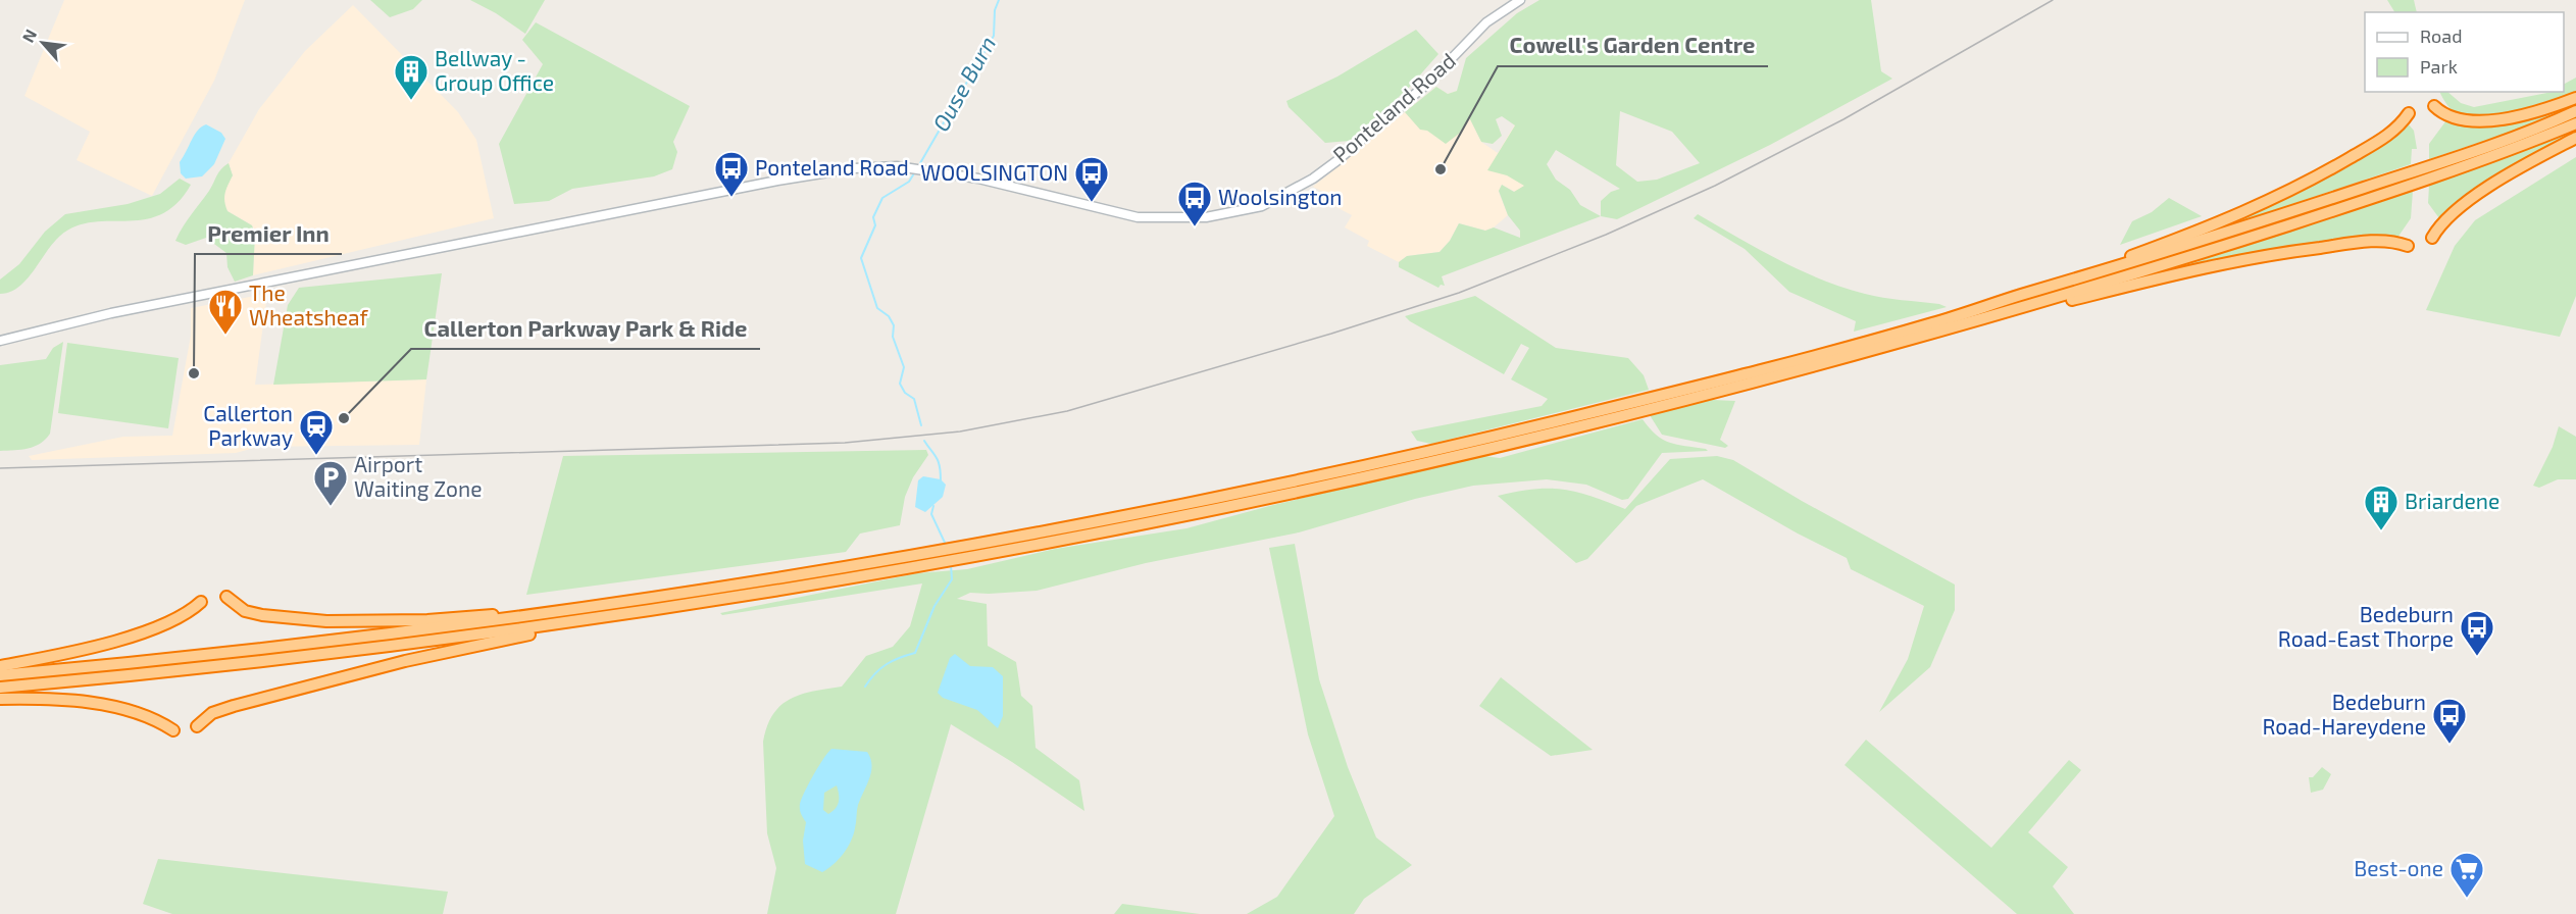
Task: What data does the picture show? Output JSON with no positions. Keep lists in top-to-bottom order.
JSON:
{
  "streets": {
    "main road": ["Ponteland Road"]
  },
  "water": ["Ouse Burn"],
  "places": {
    "building": ["Bellway - Group Office", "Briardene"],
    "other": ["Cowell's Garden Centre", "Premier Inn", "Callerton Parkway Park & Ride"],
    "bus stop": [
      "Ponteland Road",
      "WOOLSINGTON",
      "Woolsington",
      "Bedeburn Road-East Thorpe",
      "Bedeburn Road-Hareydene"
    ],
    "restaurant": ["The Wheatsheaf"],
    "station": ["Callerton Parkway"],
    "parking": ["Airport Waiting Zone"],
    "supermarket": ["Best-one"]
  },
  "legend": ["Road", "Park"],
  "north": "top left"
}
